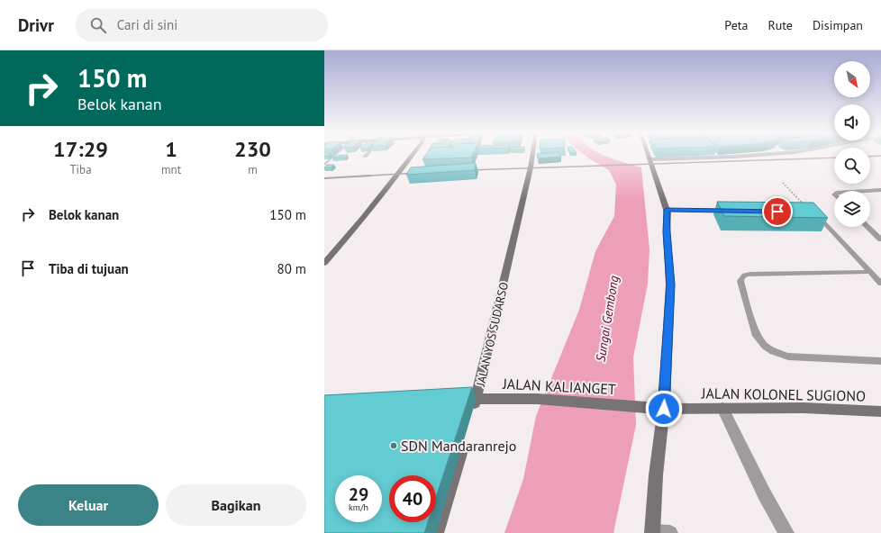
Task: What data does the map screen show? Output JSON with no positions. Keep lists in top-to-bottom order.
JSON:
{
  "streets": {
    "street": ["JALAN YOS SUDARSO", "JALAN KALIANGET", "JALAN KOLONEL SUGIONO"]
  },
  "crossings": [
    ["JALAN YOS SUDARSO", "JALAN KALIANGET"],
    ["JALAN KALIANGET", "JALAN KOLONEL SUGIONO"]
  ],
  "water": ["Sungai Gembong"],
  "places": ["SDN Mandaranrejo"],
  "north": "bottom right",
  "page": {
    "header": "Drivr",
    "search": "Cari di sini",
    "nav": ["Peta", "Rute", "Disimpan"],
    "turn": ["150 m", "Belok kanan"],
    "eta": [
      "17:29",
      "Tiba",
      "1",
      "mnt",
      "230",
      "m"
    ],
    "list": [
      {
        "name": "Belok kanan",
        "value": "150 m"
      },
      {
        "name": "Tiba di tujuan",
        "value": "80 m"
      }
    ],
    "speed": "29 km/h",
    "limit": "40",
    "buttons": ["Keluar", "Bagikan"]
  }
}
